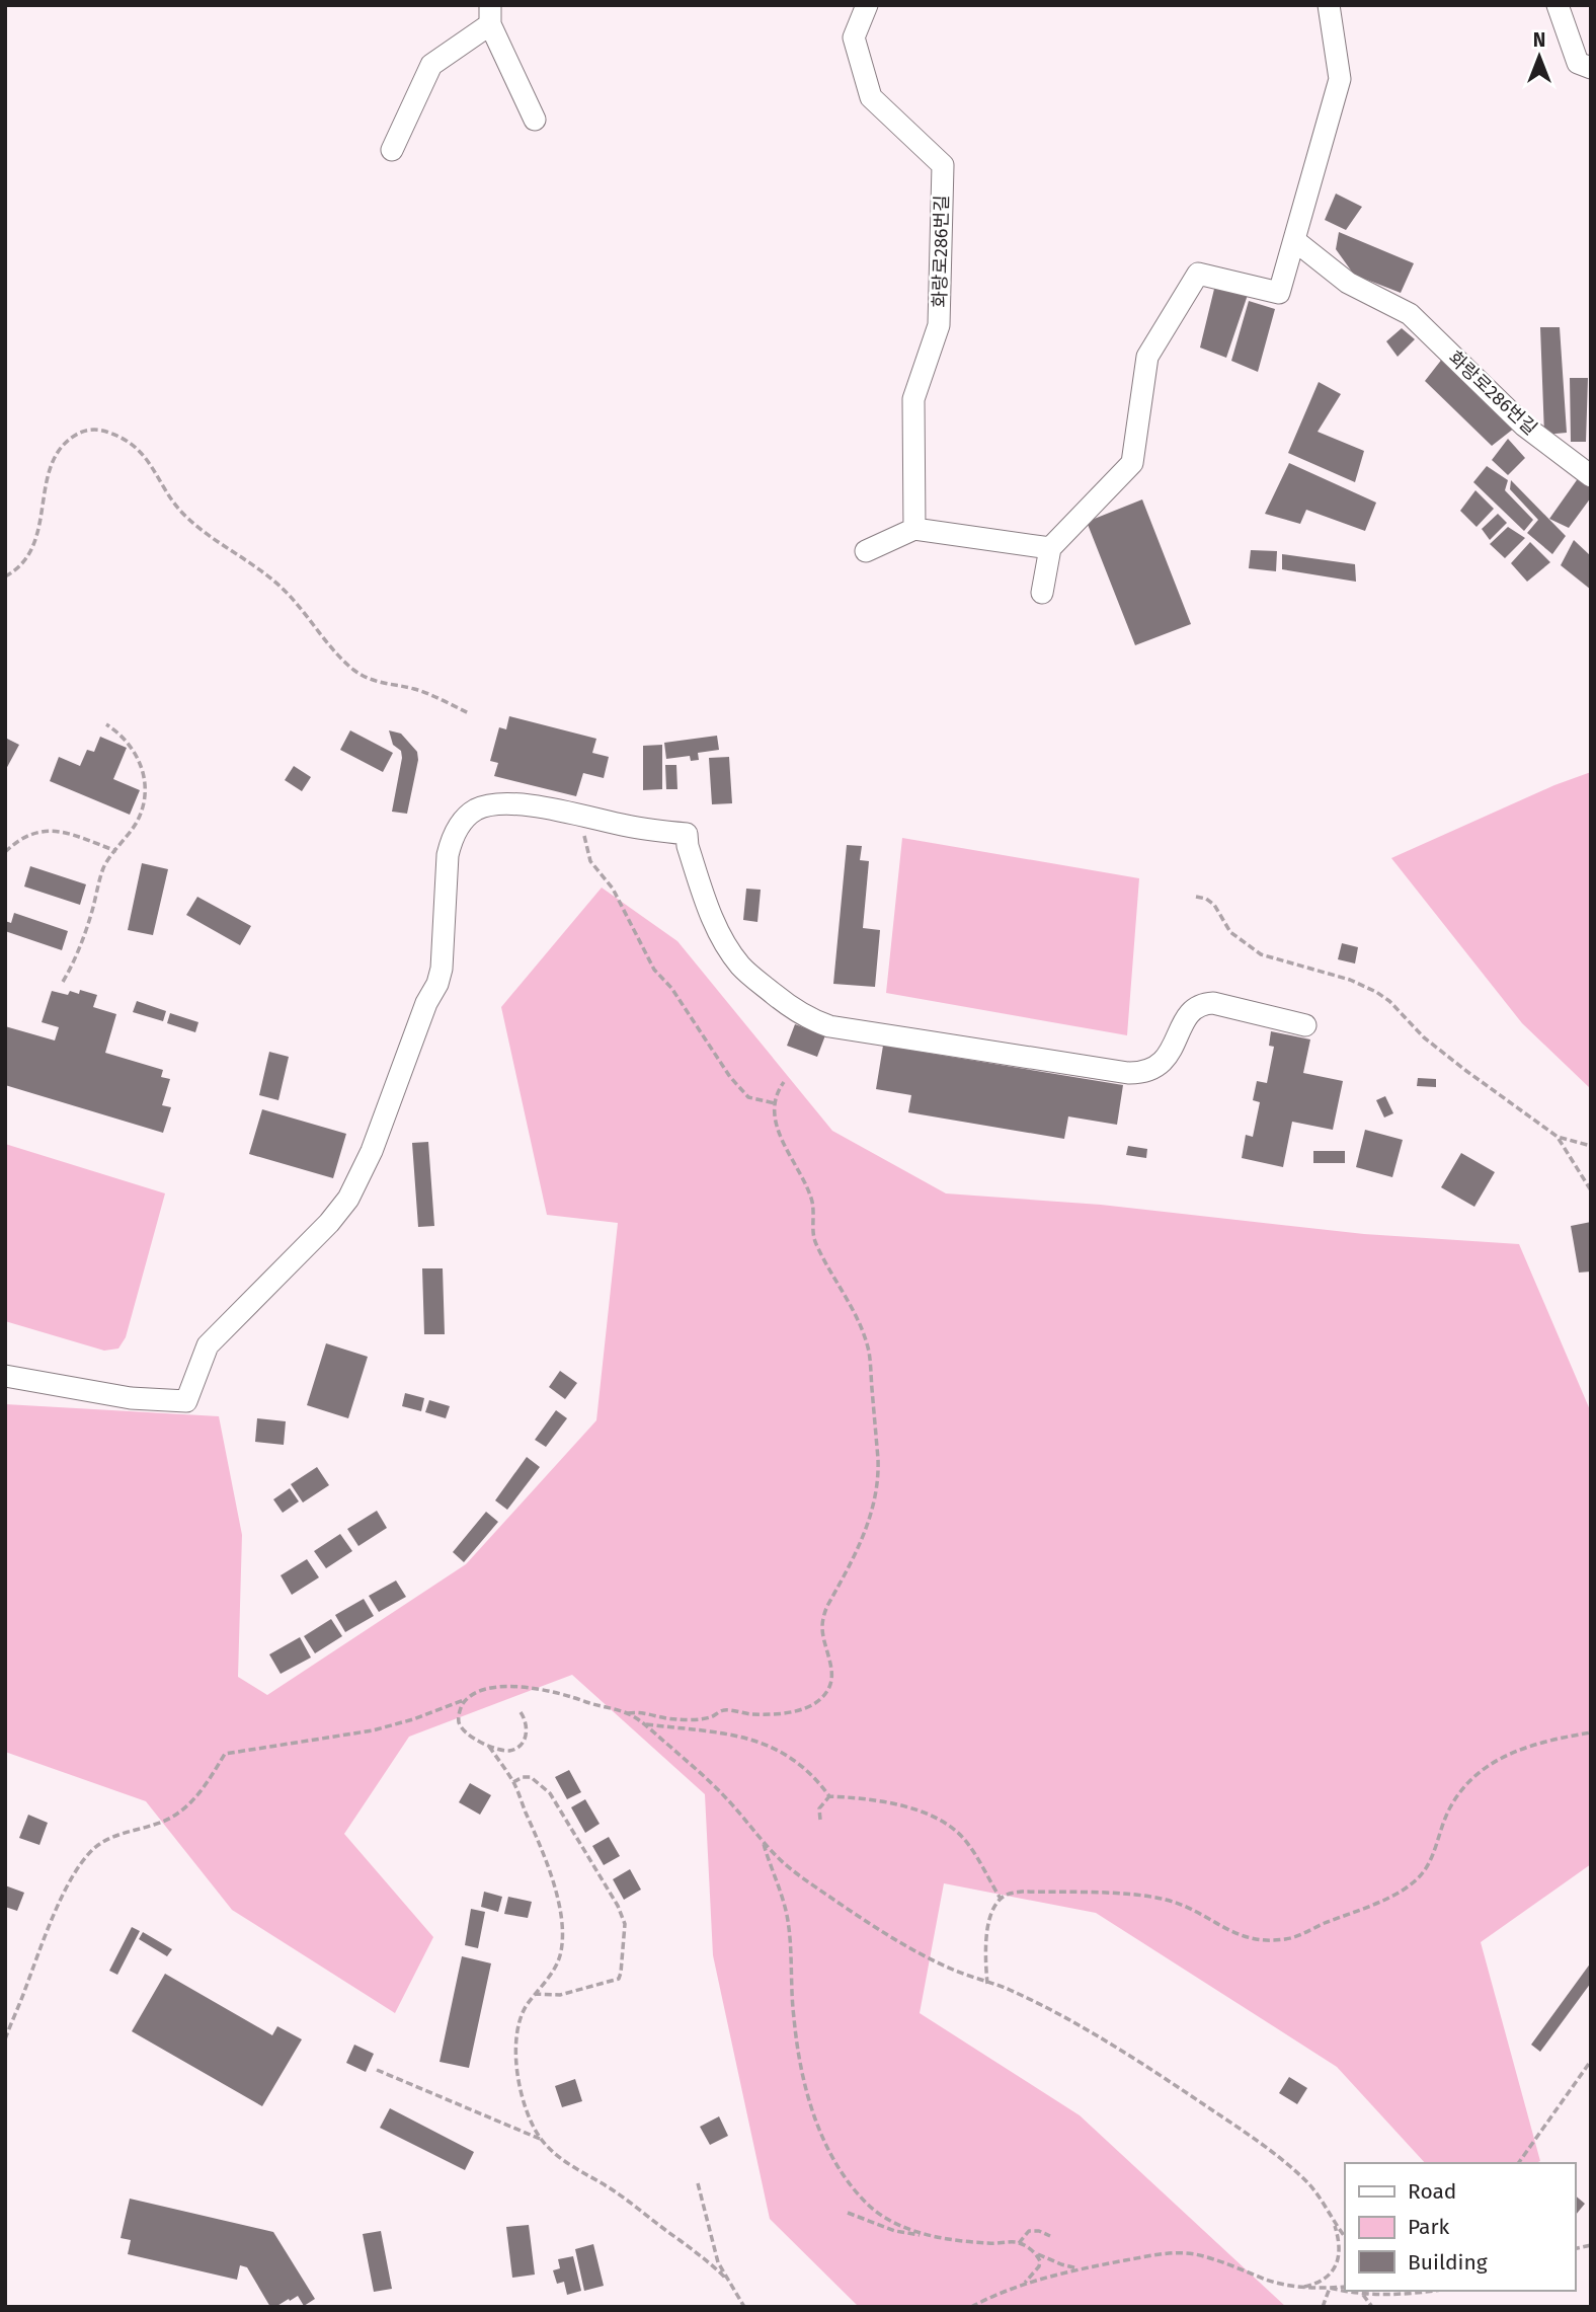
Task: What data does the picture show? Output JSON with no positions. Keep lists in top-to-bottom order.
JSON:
{
  "streets": {
    "street": ["화랑로286번길"]
  },
  "legend": ["Road", "Park", "Building"],
  "north": "top"
}
